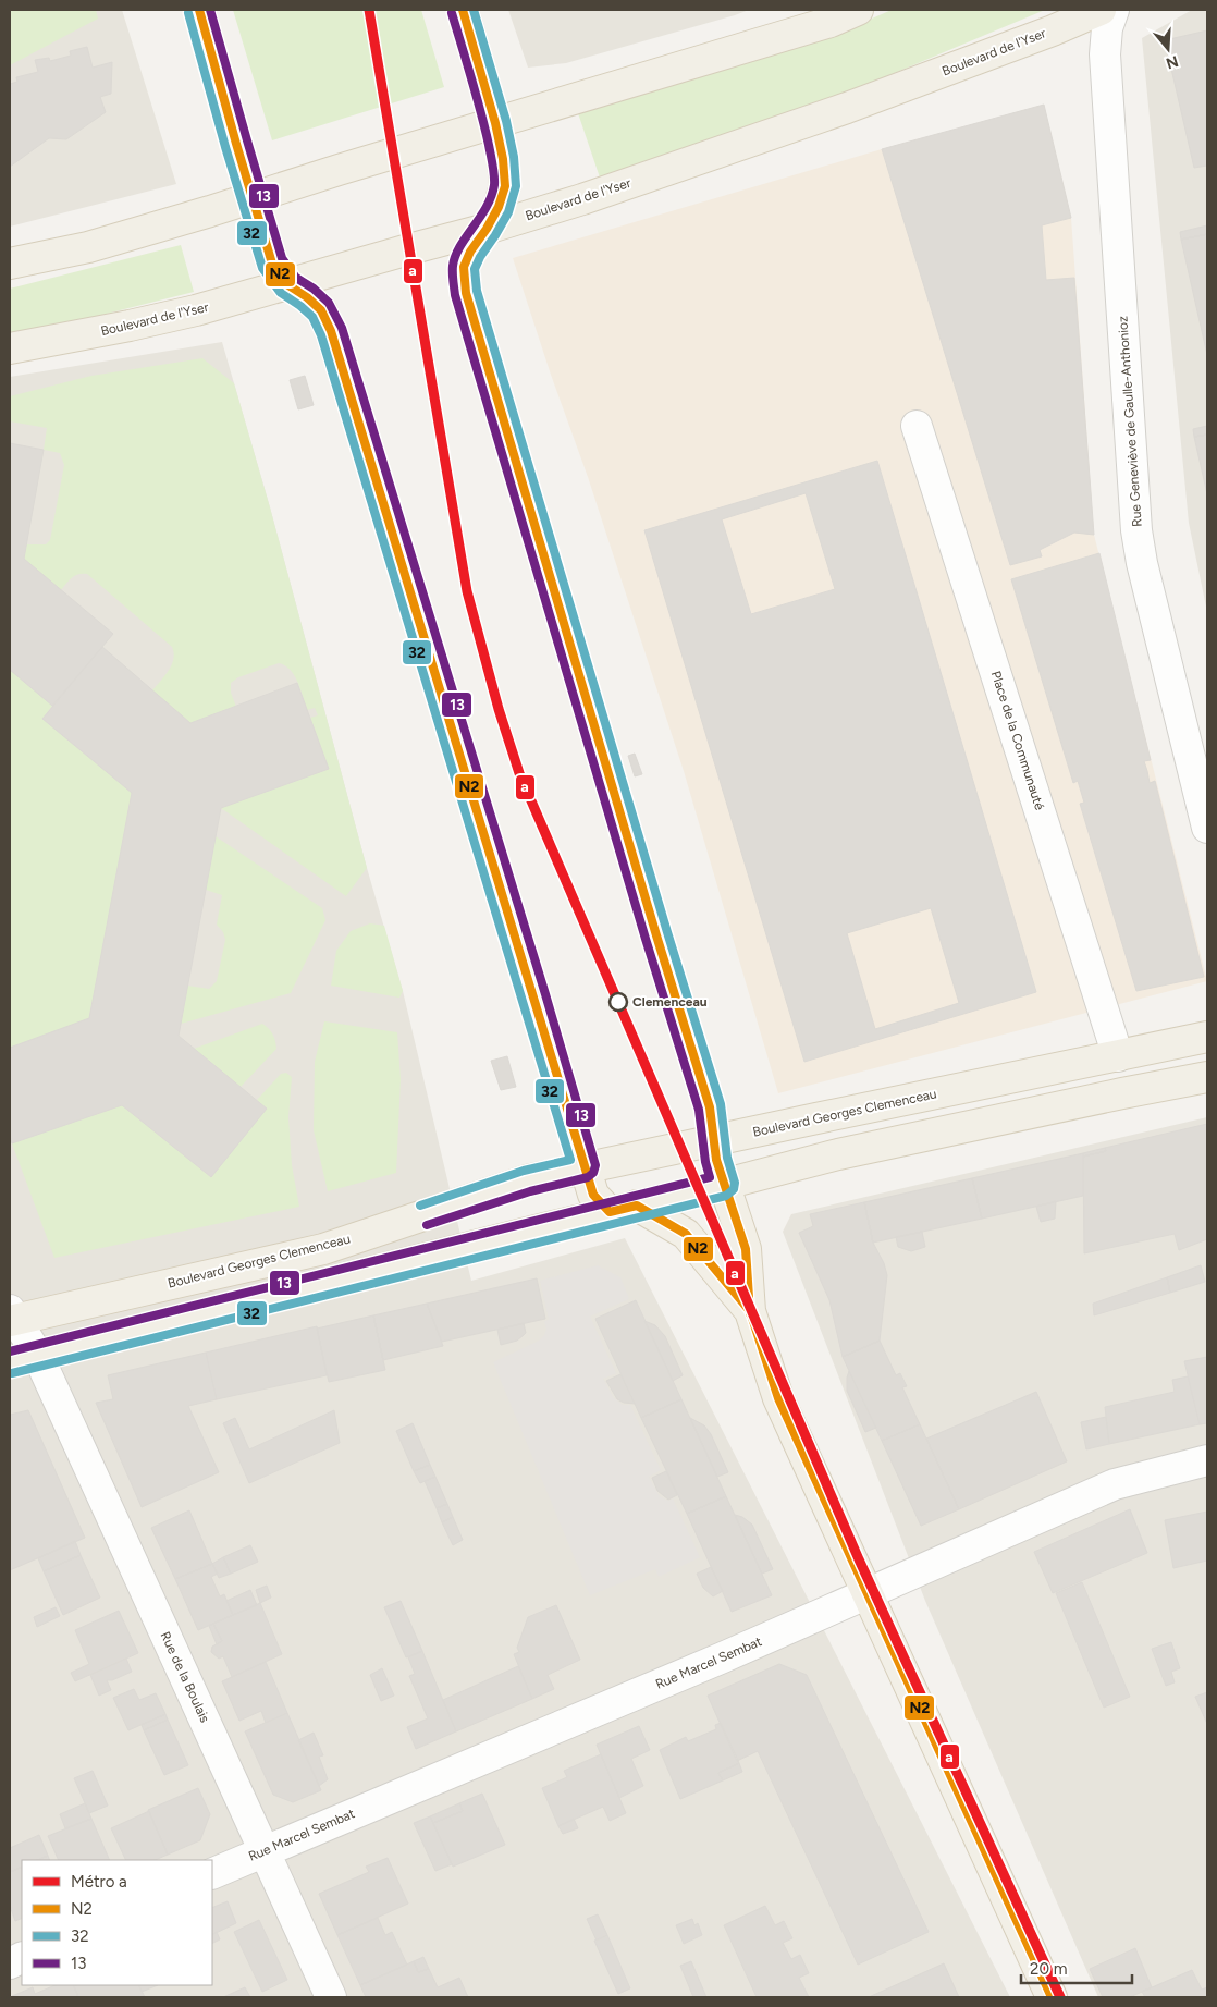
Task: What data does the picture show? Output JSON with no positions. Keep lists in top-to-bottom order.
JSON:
{
  "streets": {
    "main road": ["Boulevard de l'Yser", "Boulevard Georges Clemenceau"],
    "street": [
      "Rue Geneviève de Gaulle-Anthonioz",
      "Place de la Communauté",
      "Rue Marcel Sembat",
      "Rue de la Boulais"
    ]
  },
  "crossings": [
    ["Place de la Communauté", "Boulevard Georges Clemenceau"],
    ["Boulevard Georges Clemenceau", "Rue de la Boulais"],
    ["Rue Marcel Sembat", "Rue de la Boulais"]
  ],
  "places": ["Clemenceau"],
  "lines": [
    "metro line a",
    "transit line N2",
    "transit line 32",
    "transit line 13"
  ],
  "legend": [
    "Métro a",
    "N2",
    "32",
    "13"
  ],
  "scale_bar": "20 m",
  "north": "bottom"
}
